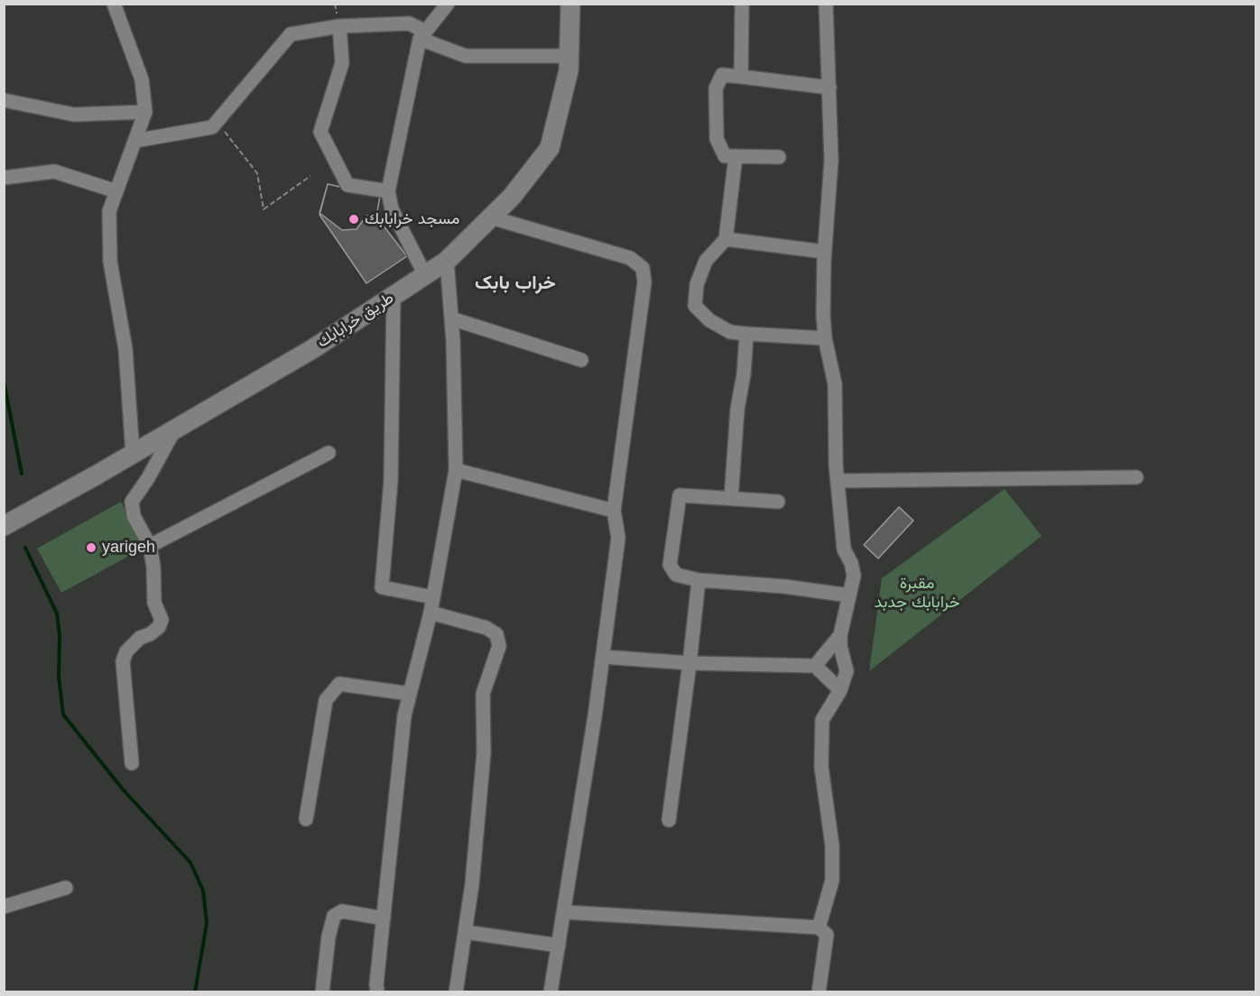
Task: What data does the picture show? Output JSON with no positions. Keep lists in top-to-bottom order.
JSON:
{
  "streets": {
    "main road": ["طريق خرابابك"]
  },
  "districts": ["خراب بابک"],
  "parks": ["مقبرة خرابابك جدبد"],
  "places": ["مسجد خرابابك", "yarigeh"]
}
